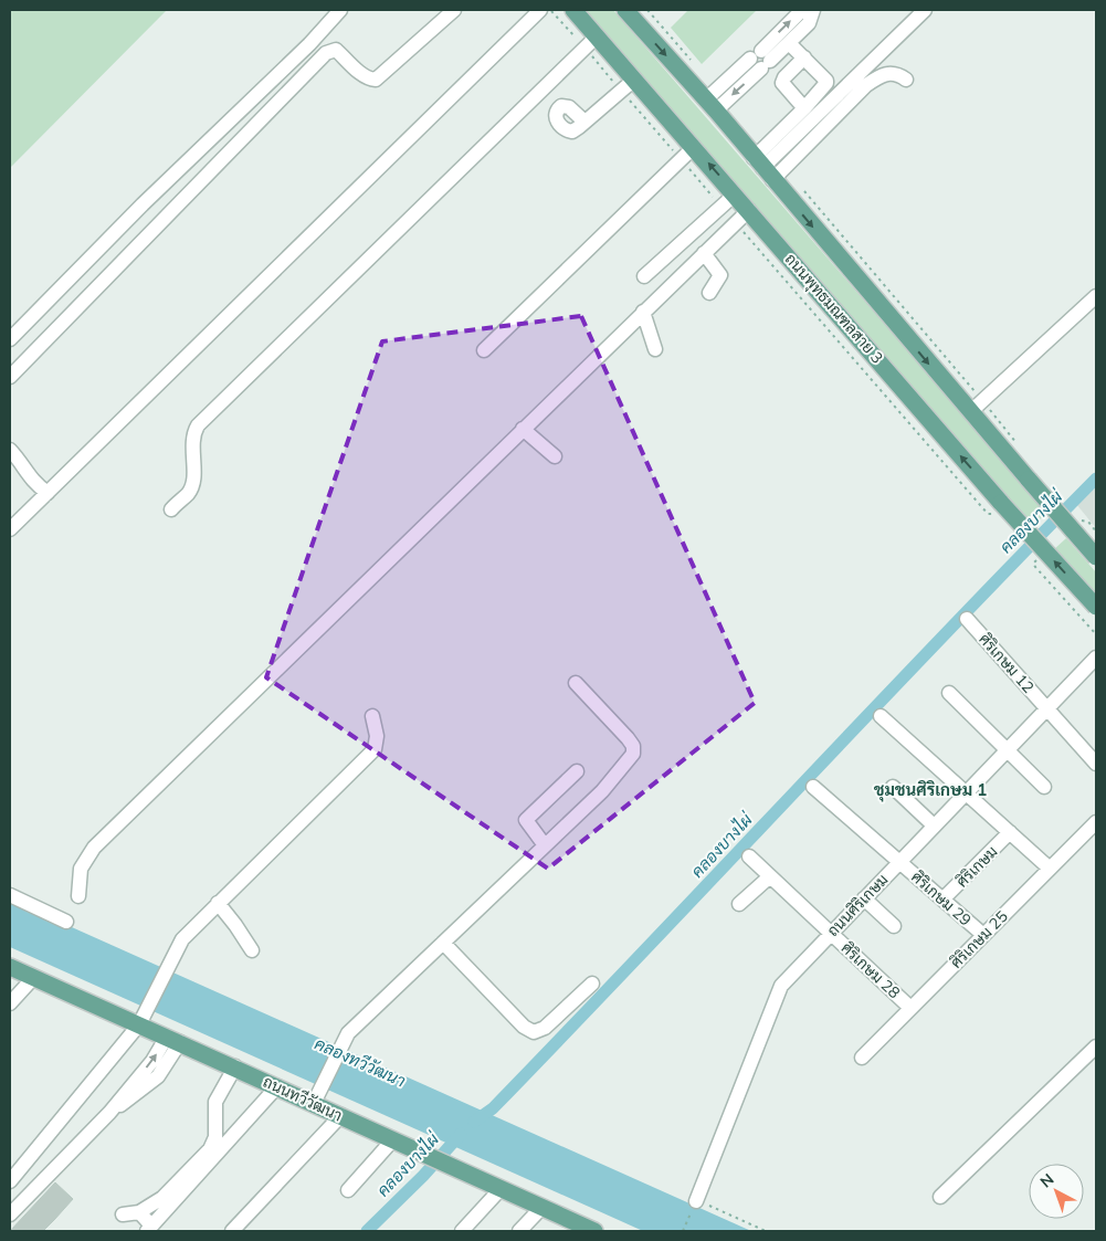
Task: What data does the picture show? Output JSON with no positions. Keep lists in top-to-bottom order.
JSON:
{
  "streets": {
    "main road": ["ถนนพุทธมณฑลสาย 3", "ถนนทวีวัฒนา"],
    "street": [
      "ศิริเกษม 12",
      "ศิริเกษม",
      "ศิริเกษม 29",
      "ถนนศิริเกษม",
      "ศิริเกษม 25",
      "ศิริเกษม 28"
    ]
  },
  "crossings": [
    ["ศิริเกษม 12", "ถนนศิริเกษม"],
    ["ศิริเกษม", "ศิริเกษม 29"],
    ["ศิริเกษม 29", "ถนนศิริเกษม"],
    ["ศิริเกษม 29", "ศิริเกษม 25"],
    ["ถนนศิริเกษม", "ศิริเกษม 28"],
    ["ศิริเกษม 25", "ศิริเกษม 28"]
  ],
  "districts": ["ชุมชนศิริเกษม 1"],
  "water": ["คลองบางไผ่", "คลองทวีวัฒนา"],
  "north": "top left"
}
